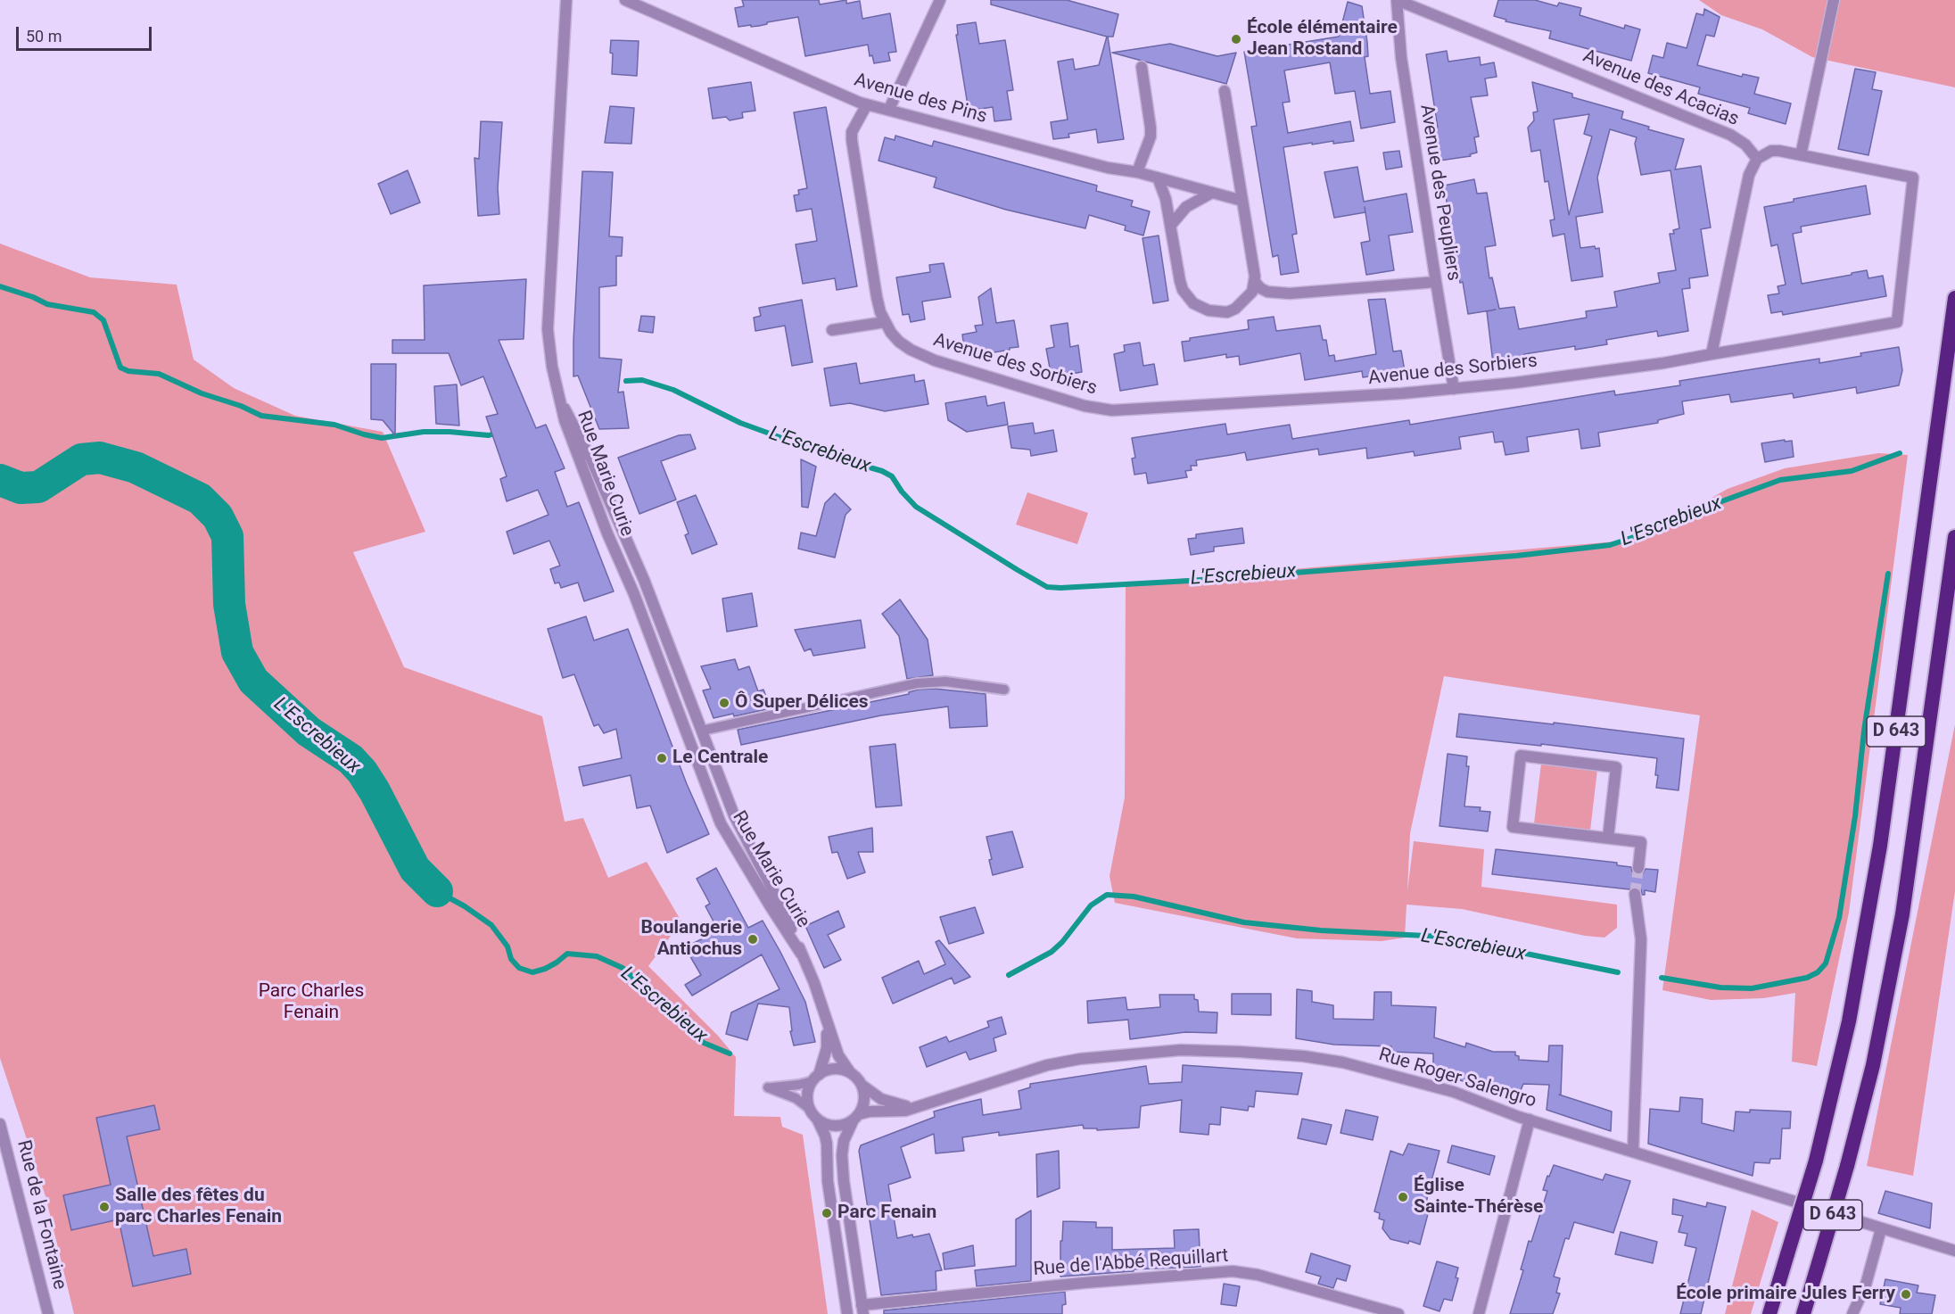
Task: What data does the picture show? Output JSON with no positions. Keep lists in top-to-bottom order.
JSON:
{
  "streets": {
    "highway": ["D 643"],
    "street": [
      "Avenue des Acacias",
      "Avenue des Pins",
      "Avenue des Peupliers",
      "Avenue des Sorbiers",
      "Rue Marie Curie",
      "Rue Roger Salengro",
      "Rue de la Fontaine",
      "Rue de l'Abbé Requillart"
    ]
  },
  "crossings": [
    ["Avenue des Acacias", "Avenue des Peupliers"],
    ["Avenue des Pins", "Avenue des Sorbiers"],
    ["Avenue des Peupliers", "Avenue des Sorbiers"],
    ["Rue Marie Curie", "Rue Roger Salengro"]
  ],
  "water": ["L'Escrebieux"],
  "parks": ["Parc Charles Fenain"],
  "places": [
    "École élémentaire Jean Rostand",
    "Ô Super Délices",
    "Le Centrale",
    "Boulangerie Antiochus",
    "Église Sainte-Thérèse",
    "Salle des fêtes du parc Charles Fenain",
    "Parc Fenain",
    "École primaire Jules Ferry"
  ],
  "scale_bar": "50 m"
}
